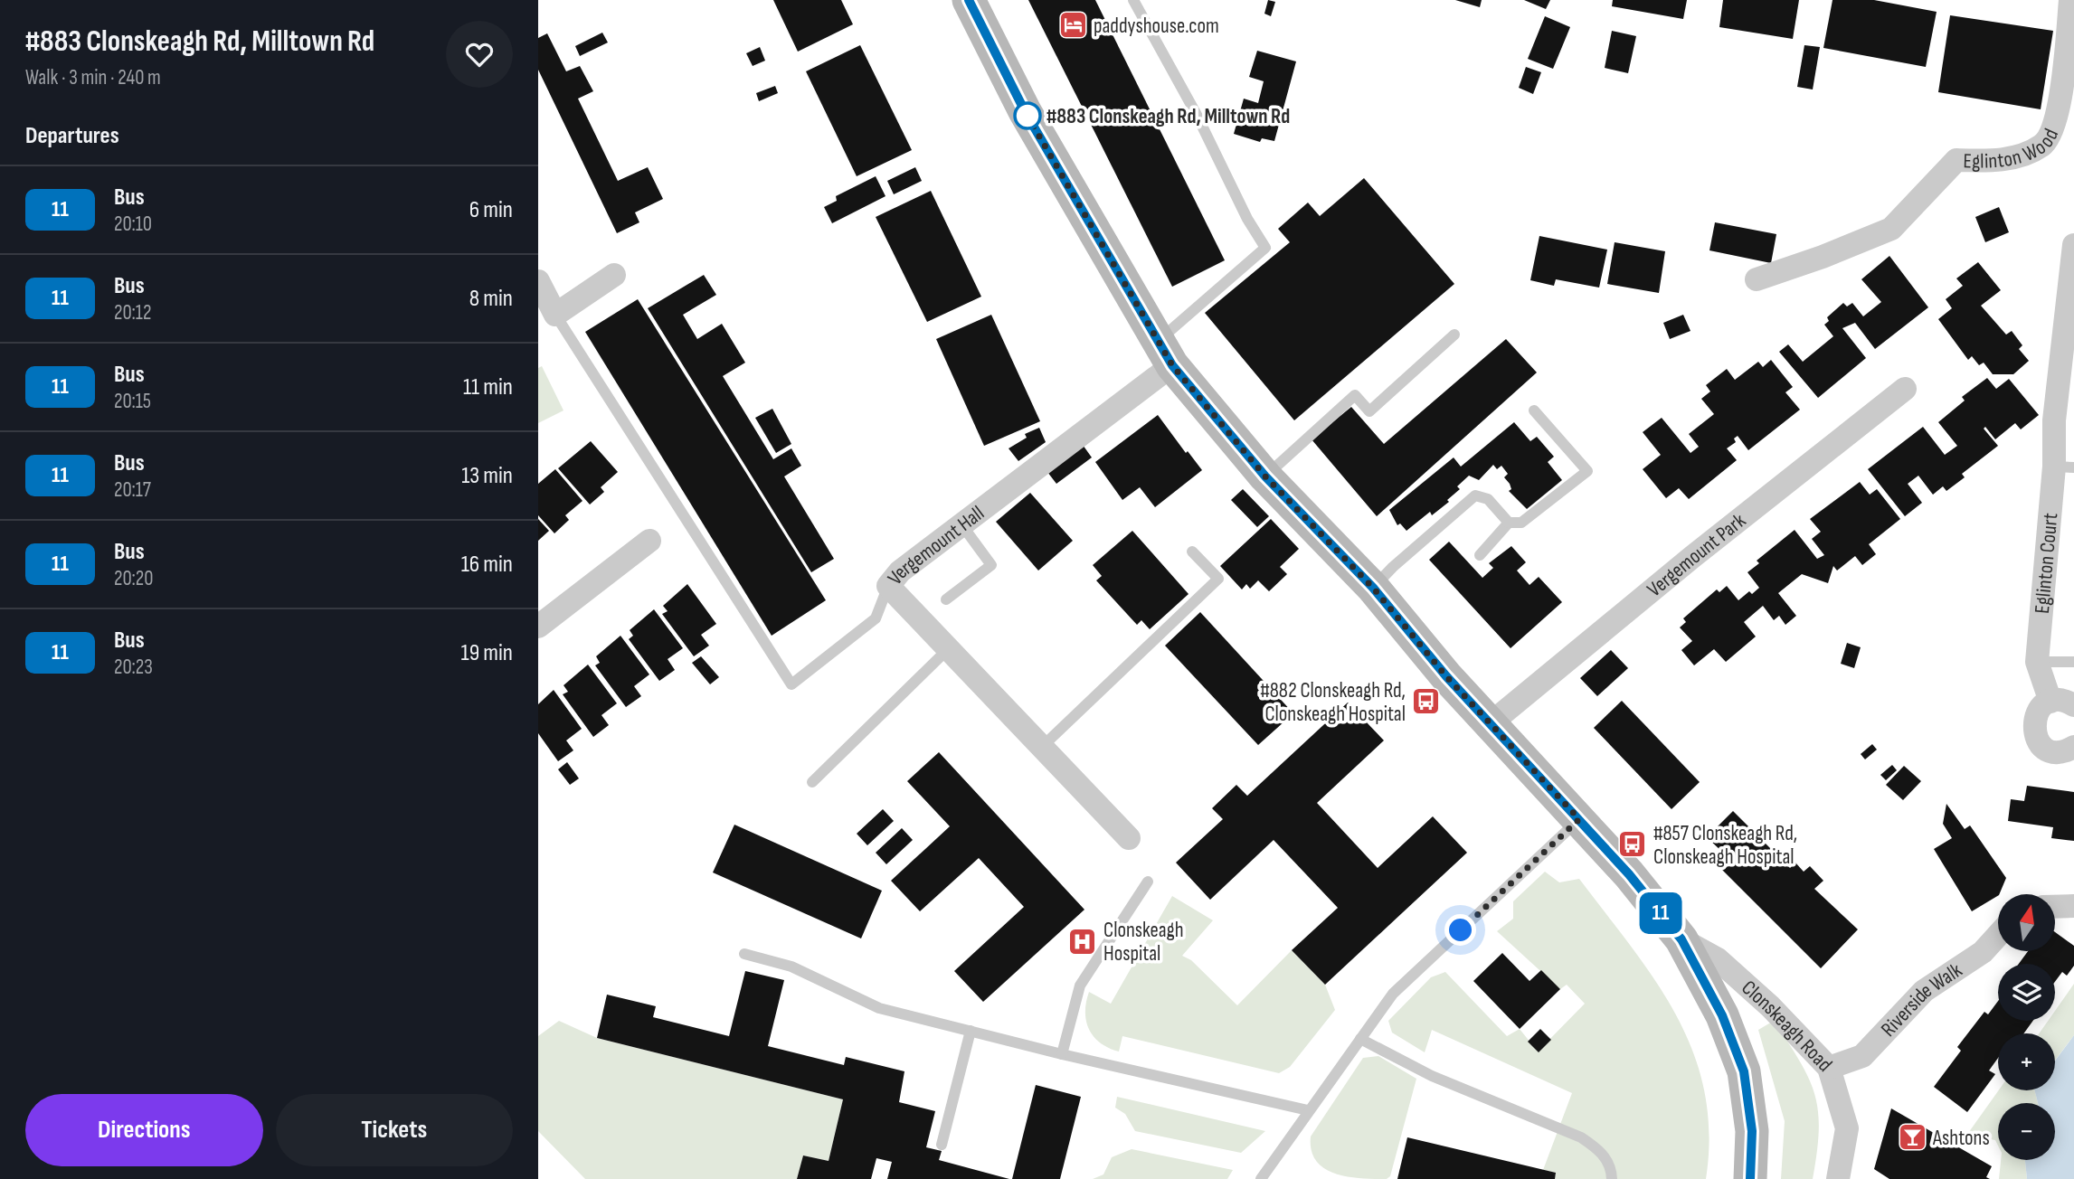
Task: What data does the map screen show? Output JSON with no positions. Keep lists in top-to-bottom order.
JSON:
{
  "streets": {
    "main road": ["Clonskeagh Road"],
    "street": [
      "Eglinton Wood",
      "Vergemount Hall",
      "Vergemount Park",
      "Eglinton Court",
      "Riverside Walk"
    ]
  },
  "crossings": [
    ["Vergemount Hall", "Clonskeagh Road"],
    ["Vergemount Park", "Clonskeagh Road"],
    ["Riverside Walk", "Clonskeagh Road"]
  ],
  "places": {
    "hotel": ["paddyshouse.com"],
    "other": ["#883 Clonskeagh Rd, Milltown Rd"],
    "bus stop": ["#882 Clonskeagh Rd, Clonskeagh Hospital", "#857 Clonskeagh Rd, Clonskeagh Hospital"],
    "hospital": ["Clonskeagh Hospital"],
    "bar": ["Ashtons"]
  },
  "lines": ["bus line 11"],
  "north": "top",
  "page": {
    "heading": [
      ["#883 Clonskeagh Rd, Milltown Rd", "Walk · 3 min · 240 m"],
      "Departures"
    ],
    "on_map": "11",
    "list": [
      {
        "mark": "11",
        "name": "Bus",
        "note": "20:10",
        "value": "6 min"
      },
      {
        "mark": "11",
        "name": "Bus",
        "note": "20:12",
        "value": "8 min"
      },
      {
        "mark": "11",
        "name": "Bus",
        "note": "20:15",
        "value": "11 min"
      },
      {
        "mark": "11",
        "name": "Bus",
        "note": "20:17",
        "value": "13 min"
      },
      {
        "mark": "11",
        "name": "Bus",
        "note": "20:20",
        "value": "16 min"
      },
      {
        "mark": "11",
        "name": "Bus",
        "note": "20:23",
        "value": "19 min"
      }
    ],
    "map_buttons": ["+", "−"],
    "buttons": ["Directions", "Tickets"]
  }
}
